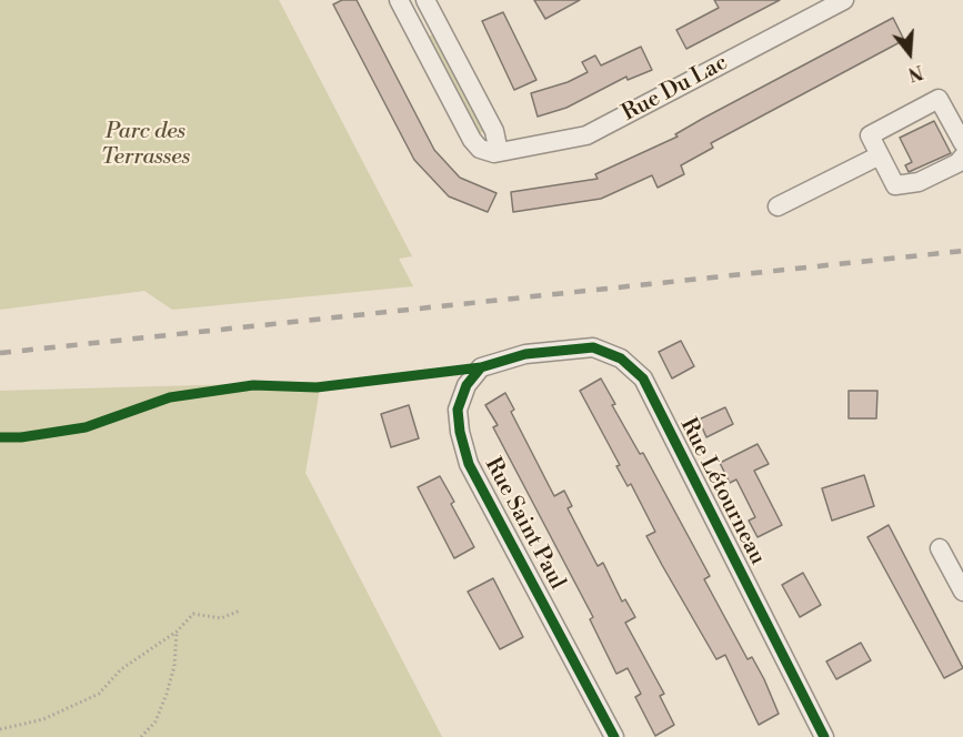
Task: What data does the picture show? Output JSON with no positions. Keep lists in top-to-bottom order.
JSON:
{
  "streets": {
    "street": ["Rue Du Lac", "Rue Létourneau", "Rue Saint Paul"]
  },
  "crossings": [
    ["Rue Létourneau", "Rue Saint Paul"]
  ],
  "parks": ["Parc des Terrasses"],
  "north": "bottom"
}
